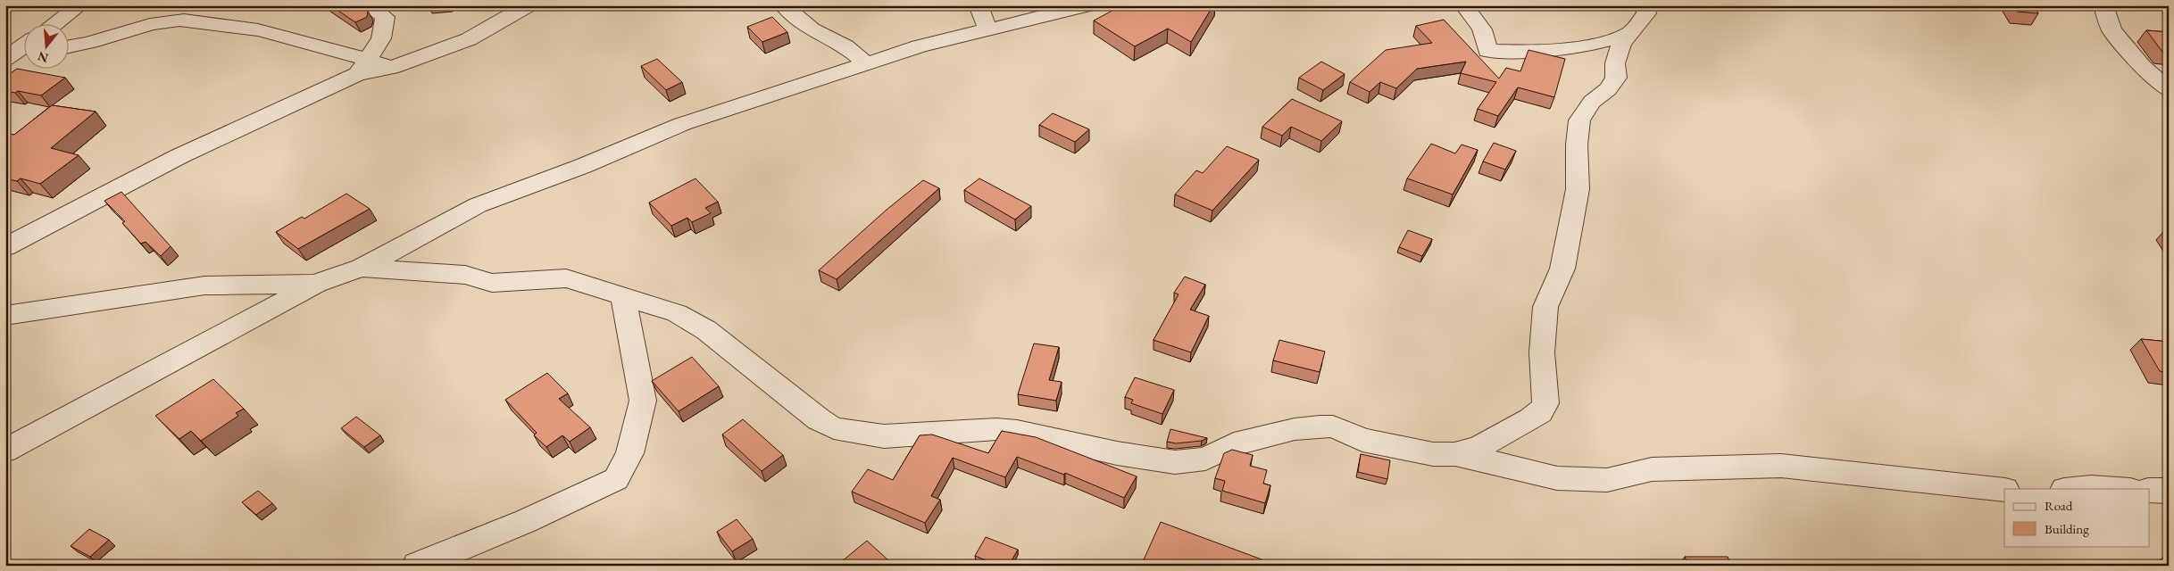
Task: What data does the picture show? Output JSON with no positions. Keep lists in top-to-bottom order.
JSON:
{
  "legend": ["Road", "Building"],
  "north": "bottom"
}
